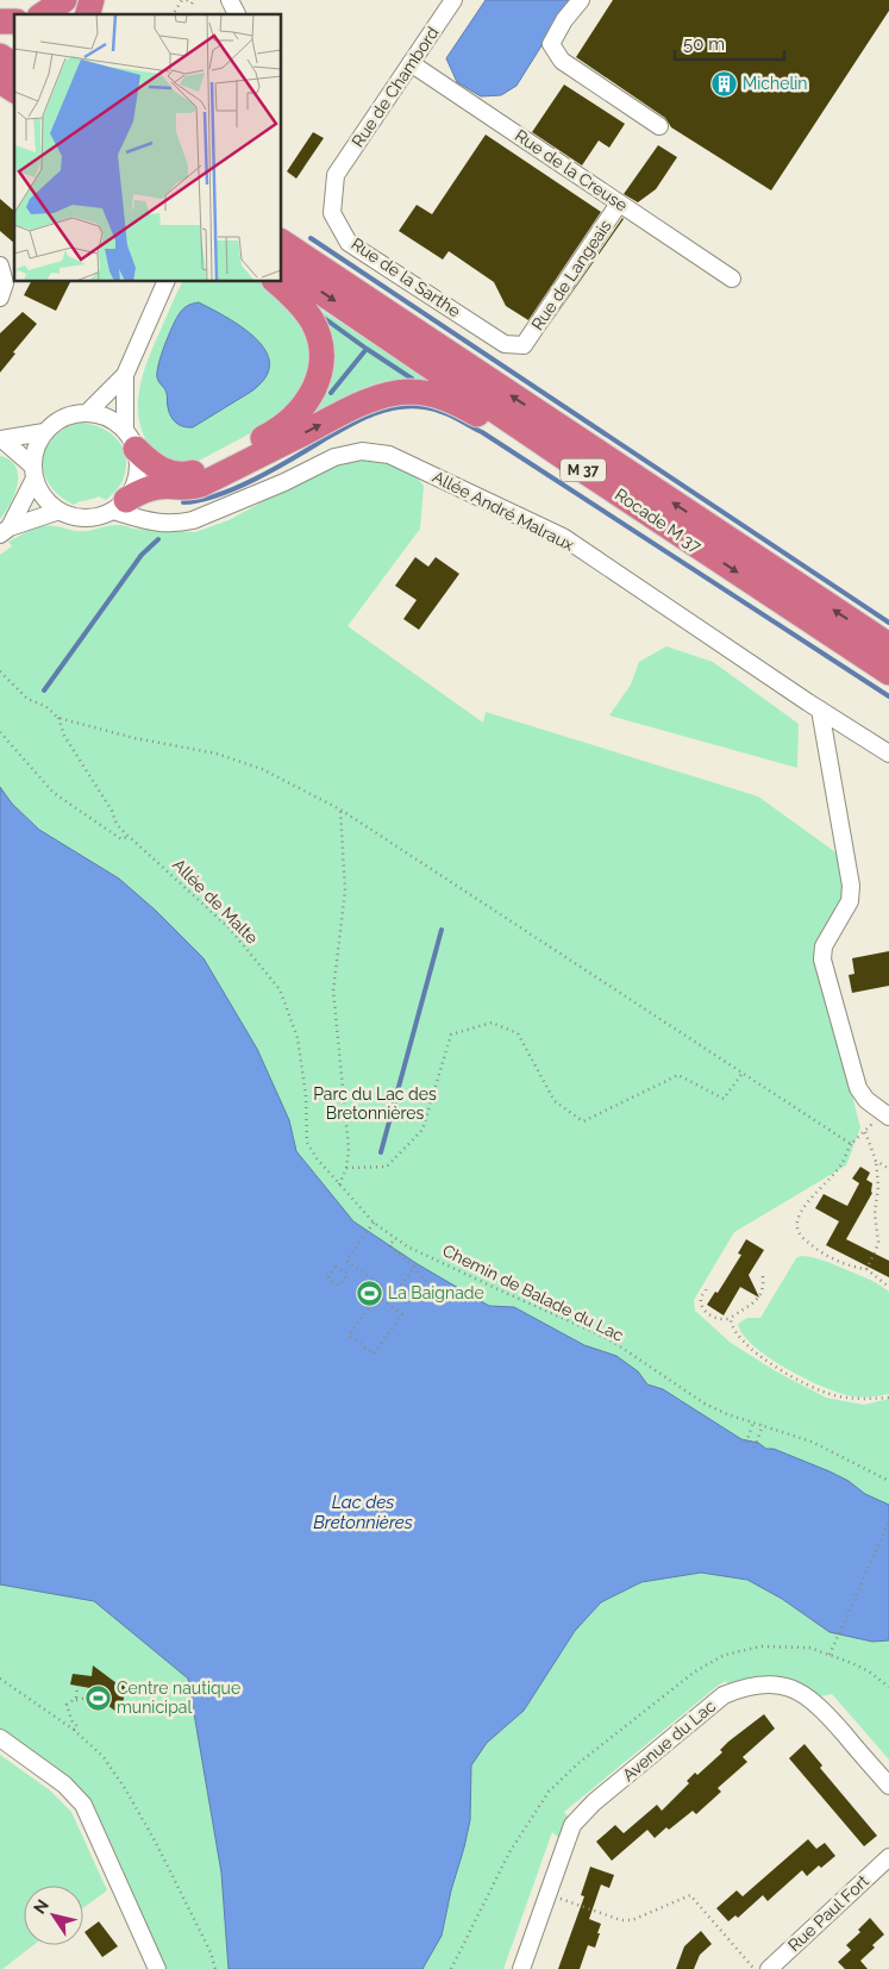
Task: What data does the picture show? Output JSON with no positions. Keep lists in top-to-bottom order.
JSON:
{
  "streets": {
    "highway": ["M 37", "Rocade M 37"],
    "street": [
      "Rue de Chambord",
      "Rue de la Creuse",
      "Rue de Langeais",
      "Rue de la Sarthe",
      "Allée André Malraux",
      "Avenue du Lac",
      "Rue Paul Fort"
    ],
    "path": ["Allée de Malte", "Chemin de Balade du Lac"]
  },
  "crossings": [
    ["Rue de Chambord", "Rue de la Creuse"],
    ["Rue de Chambord", "Rue de la Sarthe"],
    ["Rue de la Creuse", "Rue de Langeais"],
    ["Rue de Langeais", "Rue de la Sarthe"],
    ["M 37", "Allée André Malraux"],
    ["M 37", "Rocade M 37"],
    ["Allée de Malte", "Chemin de Balade du Lac"]
  ],
  "water": ["Lac des Bretonnières"],
  "parks": ["Parc du Lac des Bretonnières"],
  "places": {
    "building": ["Michelin"],
    "sports": ["La Baignade", "Centre nautique municipal"]
  },
  "scale_bar": "50 m",
  "north": "top left"
}
